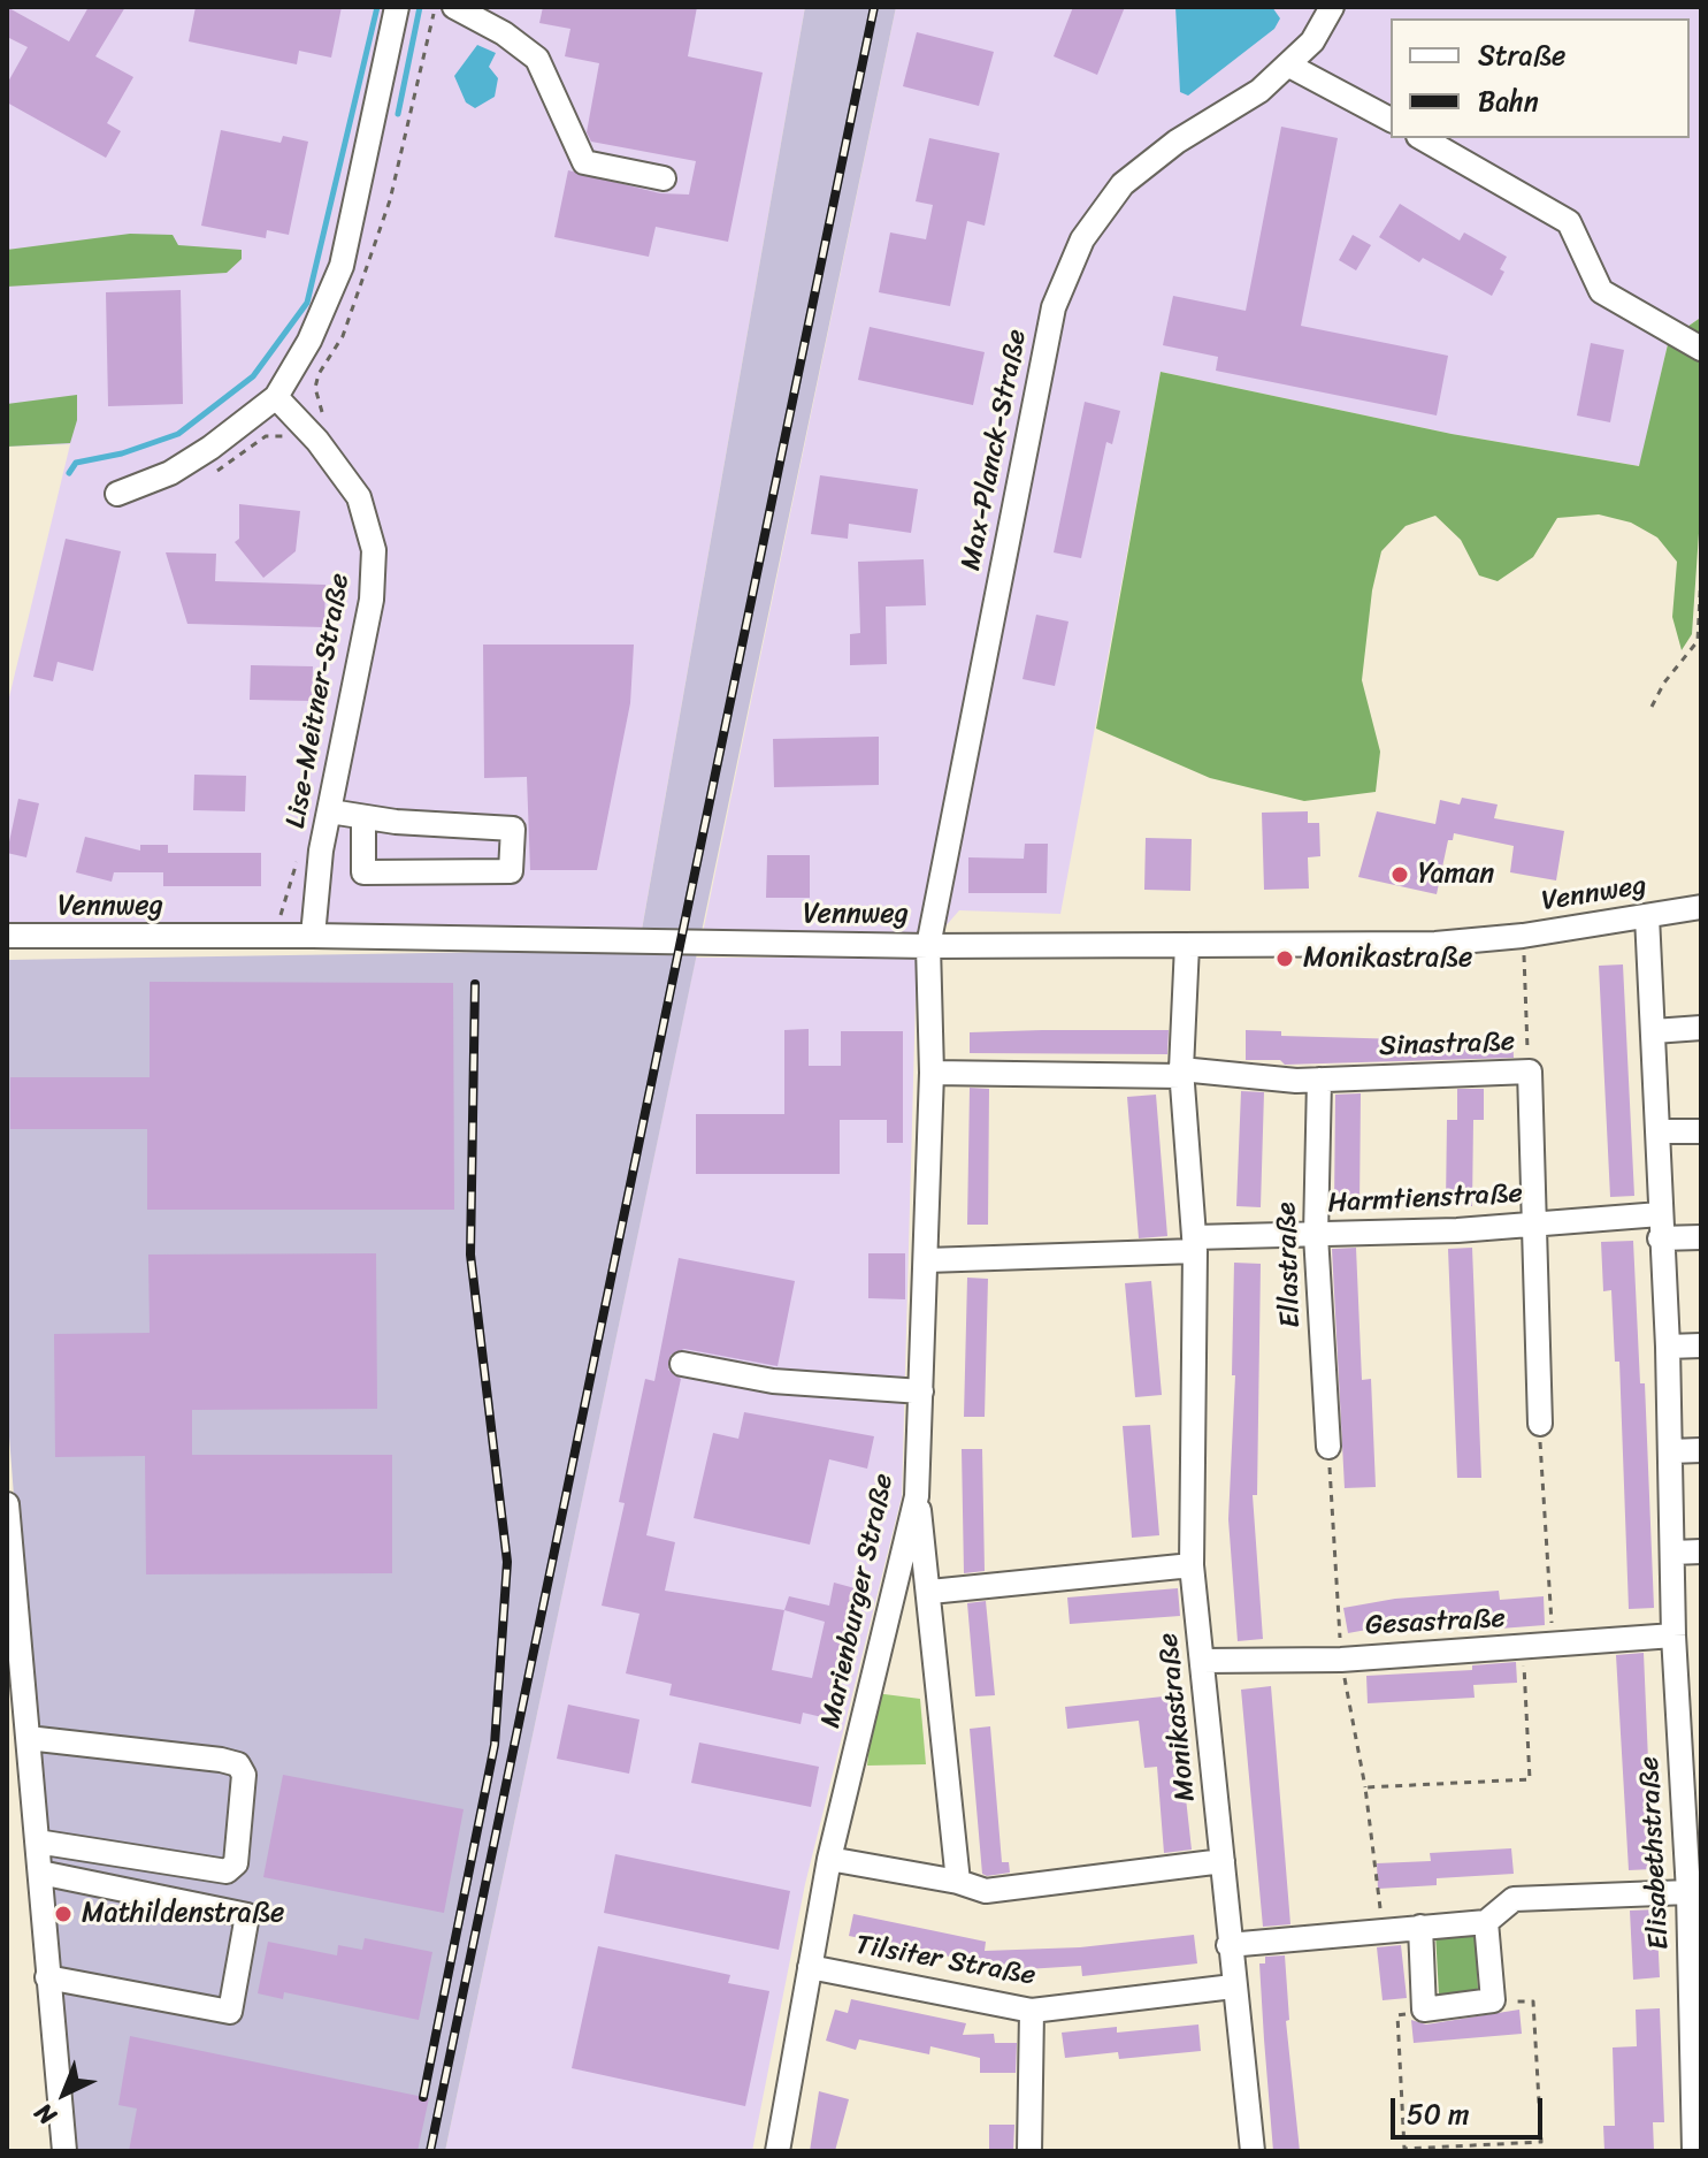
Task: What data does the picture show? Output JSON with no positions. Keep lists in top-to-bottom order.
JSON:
{
  "streets": {
    "street": [
      "Max-Planck-Straße",
      "Lise-Meitner-Straße",
      "Vennweg",
      "Sinastraße",
      "Harmtienstraße",
      "Ellastraße",
      "Marienburger Straße",
      "Gesastraße",
      "Monikastraße",
      "Elisabethstraße",
      "Tilsiter Straße"
    ]
  },
  "crossings": [
    ["Max-Planck-Straße", "Vennweg"],
    ["Max-Planck-Straße", "Marienburger Straße"],
    ["Lise-Meitner-Straße", "Vennweg"],
    ["Vennweg", "Marienburger Straße"],
    ["Vennweg", "Monikastraße"],
    ["Vennweg", "Elisabethstraße"],
    ["Sinastraße", "Harmtienstraße"],
    ["Sinastraße", "Ellastraße"],
    ["Sinastraße", "Marienburger Straße"],
    ["Sinastraße", "Monikastraße"],
    ["Harmtienstraße", "Ellastraße"],
    ["Harmtienstraße", "Marienburger Straße"],
    ["Harmtienstraße", "Monikastraße"],
    ["Harmtienstraße", "Elisabethstraße"],
    ["Marienburger Straße", "Tilsiter Straße"],
    ["Gesastraße", "Monikastraße"],
    ["Gesastraße", "Elisabethstraße"],
    ["Monikastraße", "Tilsiter Straße"]
  ],
  "places": ["Yaman", "Monikastraße", "Mathildenstraße"],
  "legend": ["Straße", "Bahn"],
  "scale_bar": "50 m",
  "north": "bottom left"
}
